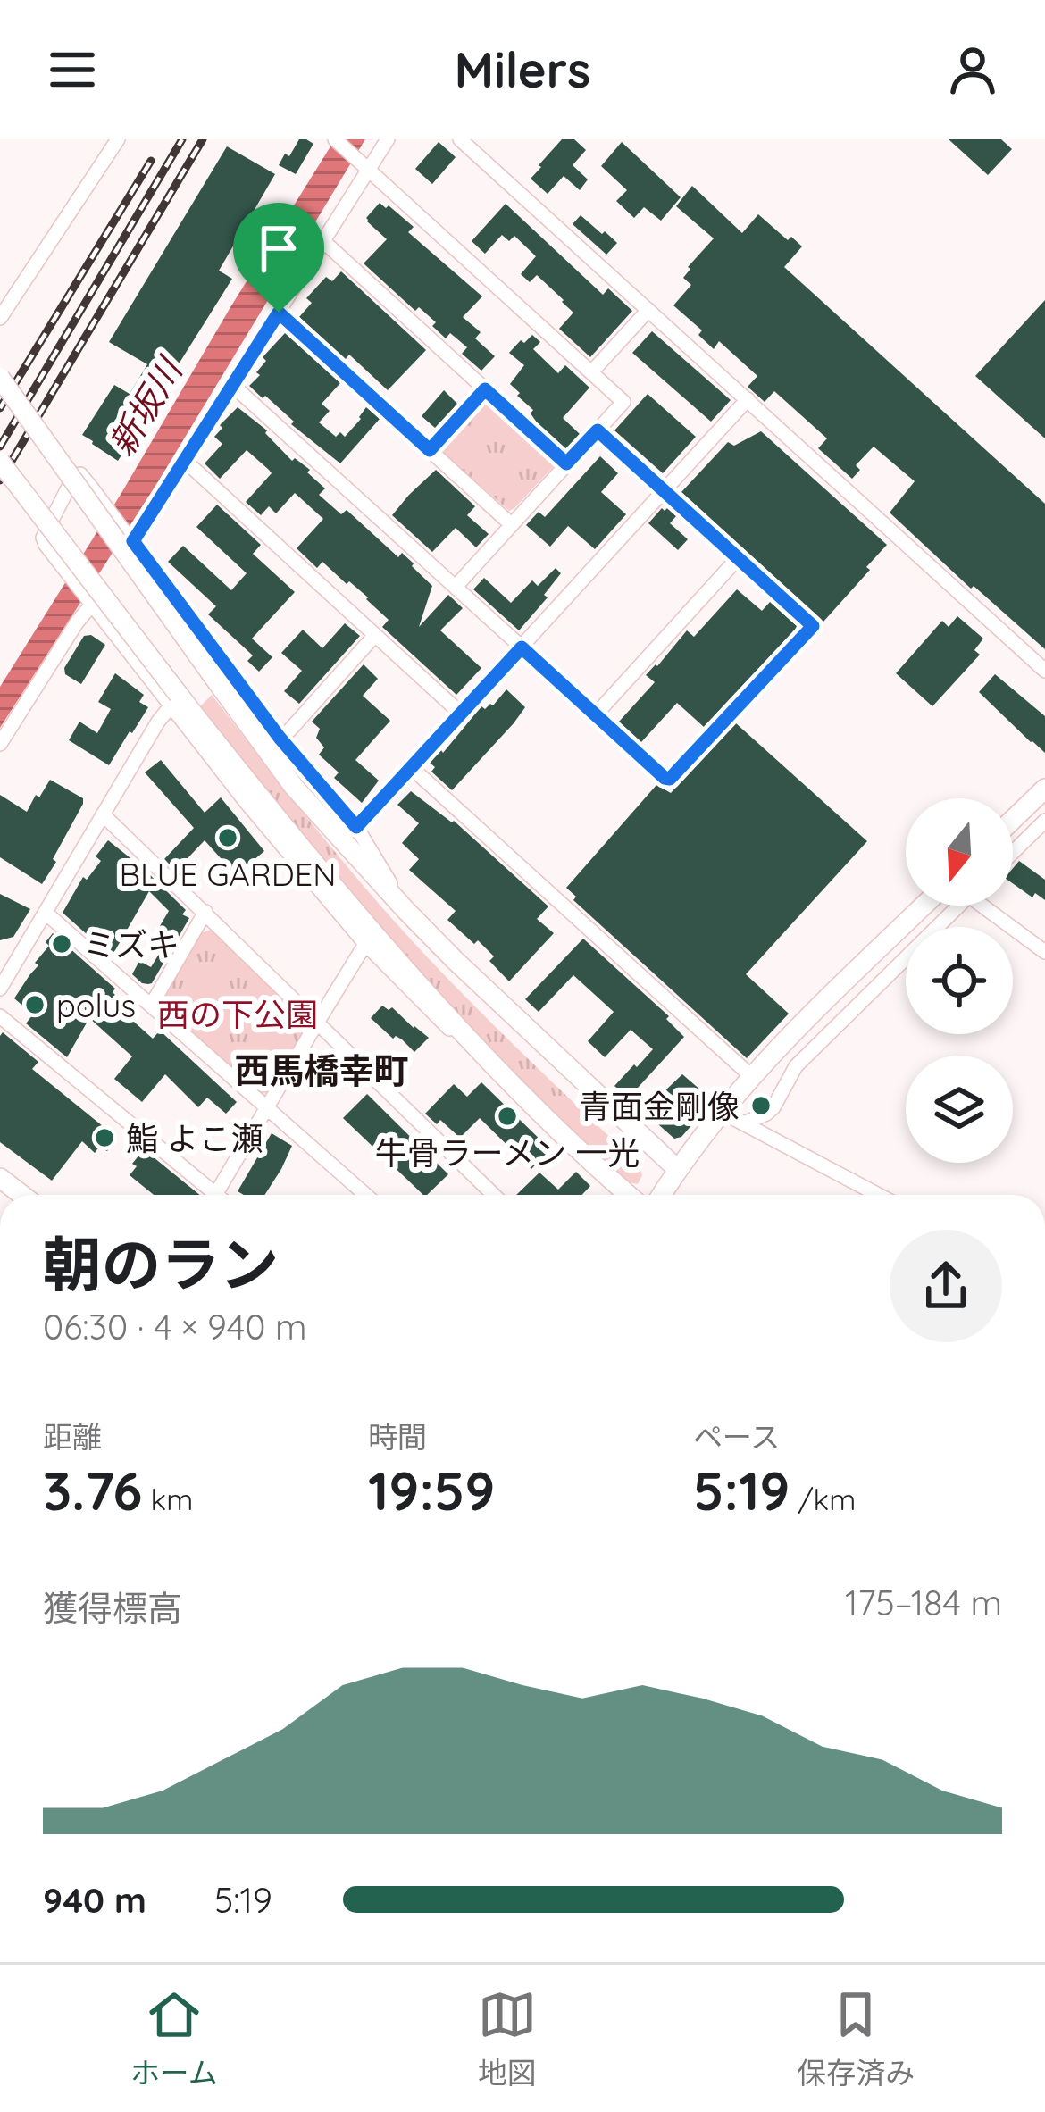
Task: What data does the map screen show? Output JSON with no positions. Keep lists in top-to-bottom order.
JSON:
{
  "districts": ["西馬橋幸町"],
  "water": ["新坂川"],
  "parks": ["西の下公園"],
  "places": [
    "BLUE GARDEN",
    "ミズキ",
    "polus",
    "青面金剛像",
    "牛骨ラーメン 一光",
    "鮨 よこ瀬"
  ],
  "north": "bottom",
  "page": {
    "header": "Milers",
    "heading": ["朝のラン", "06:30 · 4 × 940 m"],
    "stats": [
      ["距離", "3.76 km"],
      ["時間", "19:59"],
      ["ペース", "5:19 /km"]
    ],
    "chart": ["獲得標高", "175–184 m"],
    "list": [
      {
        "name": "940 m",
        "note": "5:19"
      }
    ],
    "tabs": ["ホーム", "地図", "保存済み"]
  }
}
